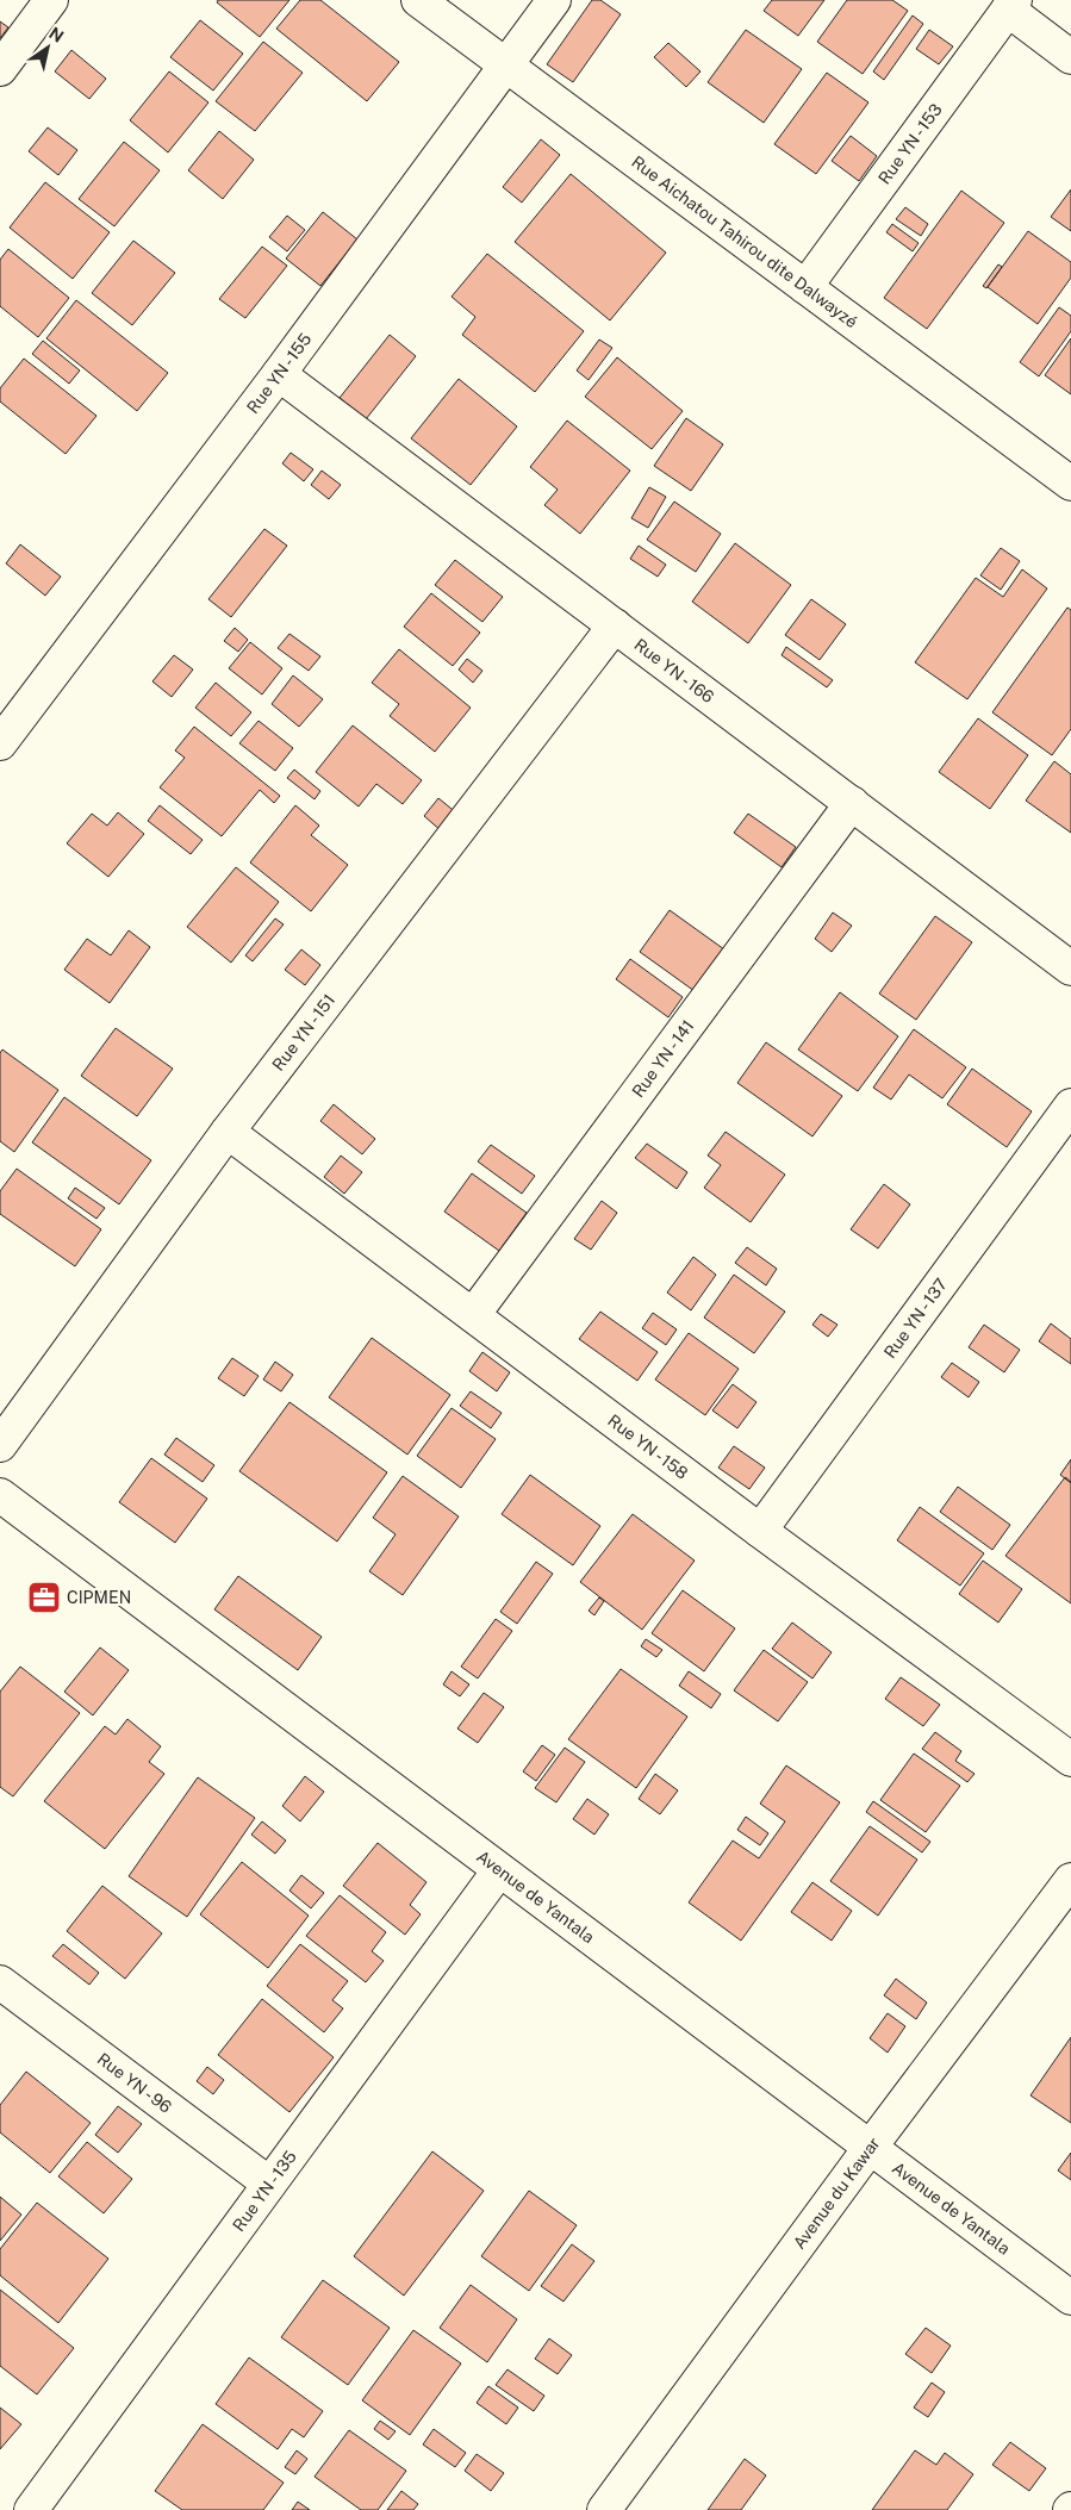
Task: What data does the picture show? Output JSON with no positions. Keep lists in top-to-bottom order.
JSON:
{
  "streets": {
    "street": [
      "Rue YN - 153",
      "Rue Aichatou Tahirou dite Dalwayzé",
      "Rue YN - 155",
      "Rue YN - 166",
      "Rue YN - 151",
      "Rue YN - 141",
      "Rue YN - 137",
      "Rue YN - 158",
      "Avenue de Yantala",
      "Rue YN - 96",
      "Rue YN - 135",
      "Avenue du Kawar"
    ]
  },
  "crossings": [
    ["Rue YN - 153", "Rue Aichatou Tahirou dite Dalwayzé"],
    ["Rue Aichatou Tahirou dite Dalwayzé", "Rue YN - 155"],
    ["Rue YN - 155", "Rue YN - 166"],
    ["Rue YN - 166", "Rue YN - 151"],
    ["Rue YN - 166", "Rue YN - 141"],
    ["Rue YN - 151", "Rue YN - 158"],
    ["Rue YN - 141", "Rue YN - 158"],
    ["Rue YN - 137", "Rue YN - 158"],
    ["Avenue de Yantala", "Rue YN - 135"],
    ["Avenue de Yantala", "Avenue du Kawar"],
    ["Rue YN - 96", "Rue YN - 135"]
  ],
  "places": {
    "office": ["CIPMEN"]
  },
  "north": "top right"
}
